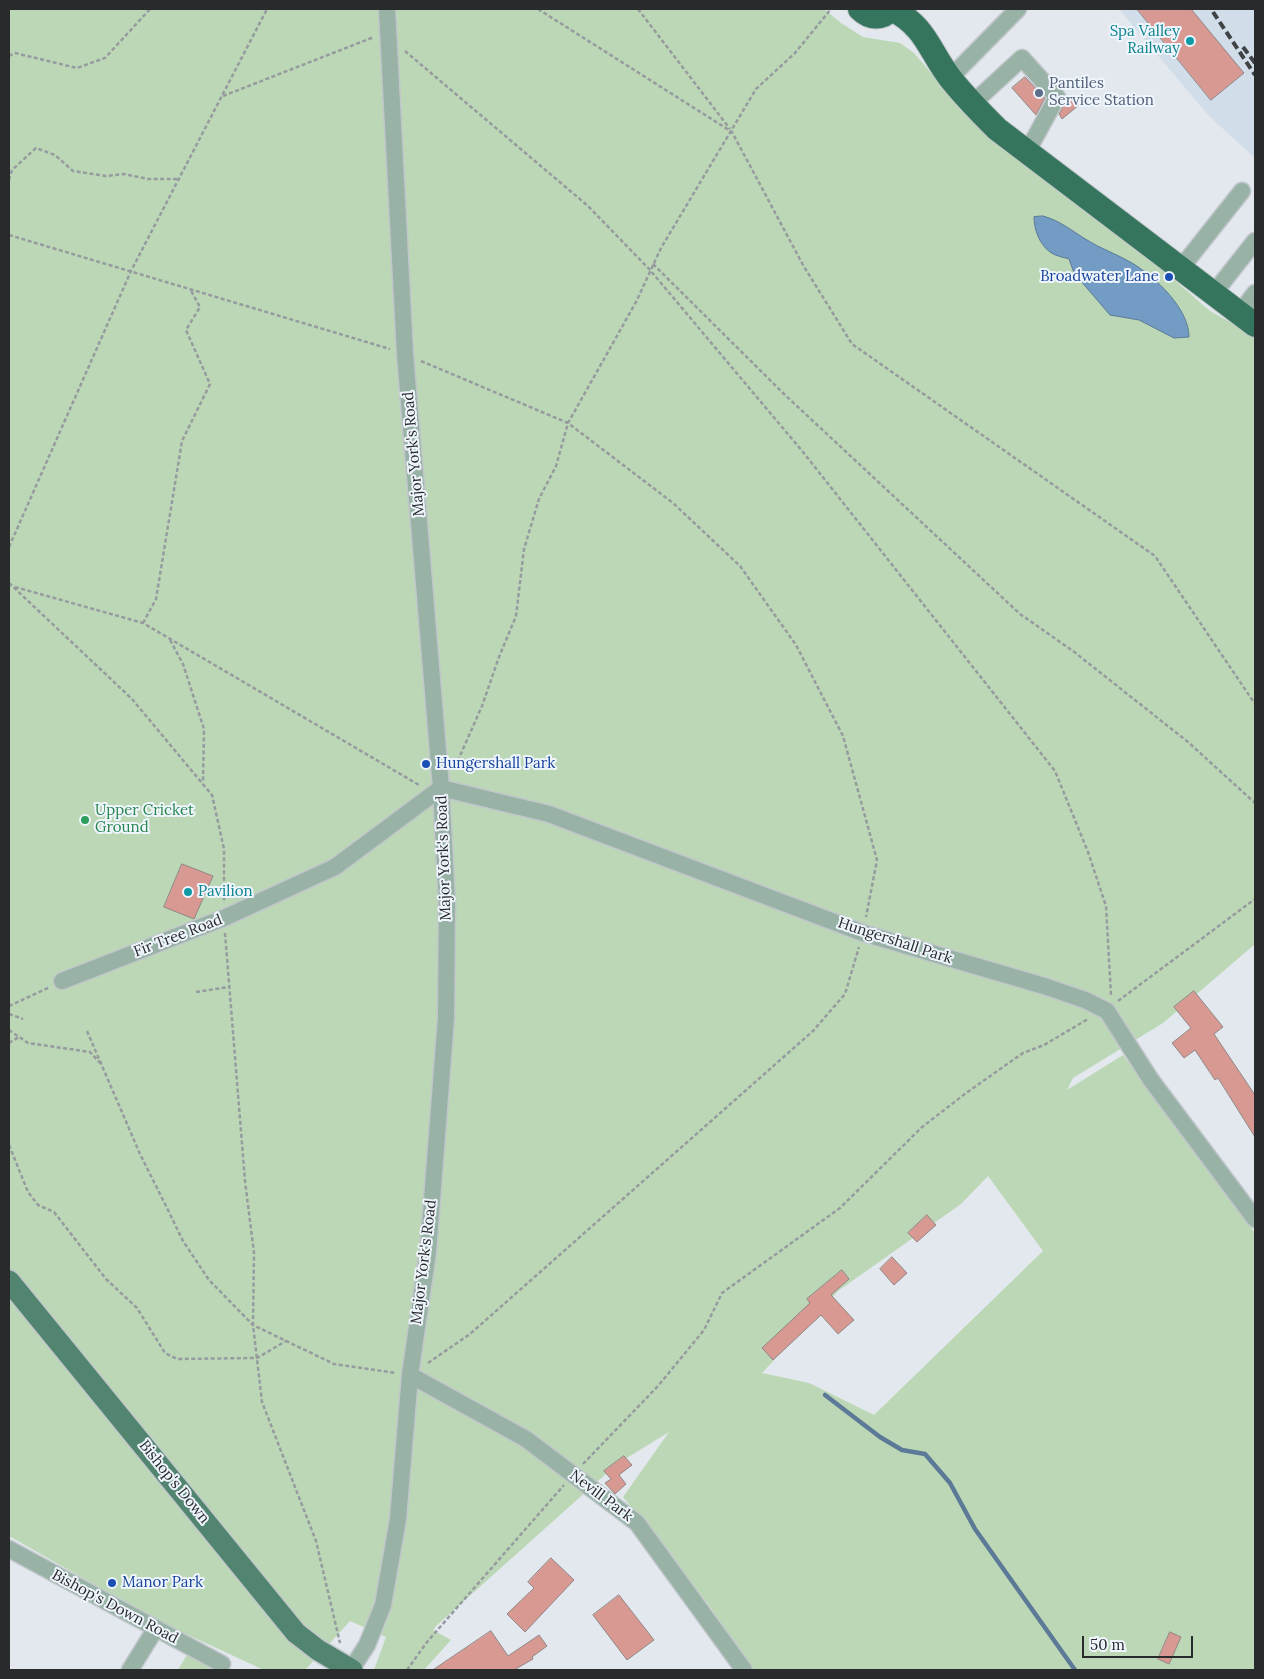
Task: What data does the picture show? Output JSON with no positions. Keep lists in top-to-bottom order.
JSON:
{
  "streets": {
    "main road": ["Bishop's Down"],
    "street": [
      "Major York's Road",
      "Fir Tree Road",
      "Hungershall Park",
      "Nevill Park",
      "Bishop's Down Road"
    ]
  },
  "crossings": [
    ["Major York's Road", "Fir Tree Road"],
    ["Major York's Road", "Hungershall Park"],
    ["Major York's Road", "Bishop's Down"],
    ["Major York's Road", "Nevill Park"],
    ["Fir Tree Road", "Hungershall Park"]
  ],
  "places": [
    "Spa Valley Railway",
    "Pantiles Service Station",
    "Broadwater Lane",
    "Hungershall Park",
    "Upper Cricket Ground",
    "Pavilion",
    "Manor Park"
  ],
  "scale_bar": "50 m"
}
